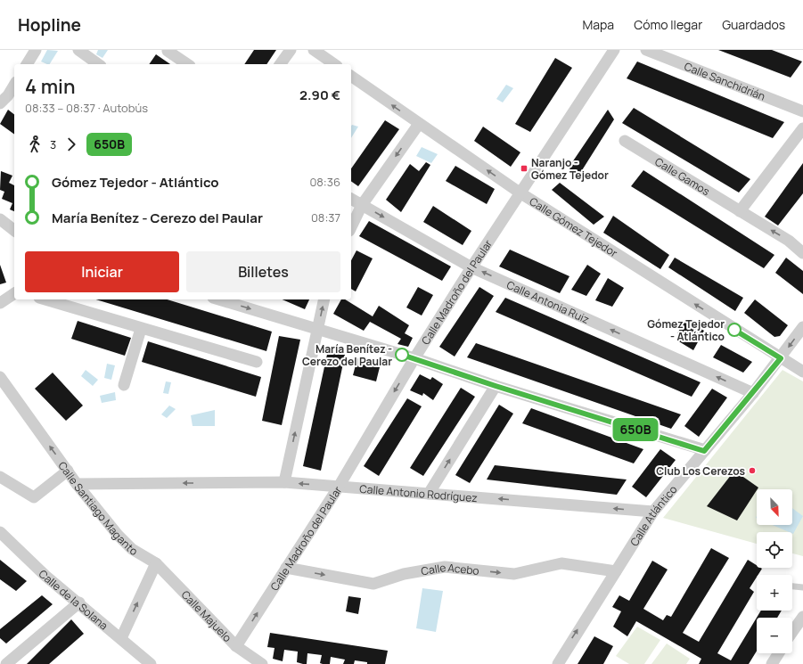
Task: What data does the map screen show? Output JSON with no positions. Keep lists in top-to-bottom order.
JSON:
{
  "streets": {
    "street": [
      "Calle Sanchidrián",
      "Calle Gamos",
      "Calle Gómez Tejedor",
      "Calle Madroño del Paular",
      "Calle Antonia Ruiz",
      "Calle Antonio Rodríguez",
      "Calle Santiago Maganto",
      "Calle Atlántico",
      "Calle Acebo",
      "Calle de la Solana",
      "Calle Majuelo"
    ]
  },
  "crossings": [
    ["Calle Gómez Tejedor", "Calle Madroño del Paular"],
    ["Calle Gómez Tejedor", "Calle Atlántico"],
    ["Calle Madroño del Paular", "Calle Antonia Ruiz"],
    ["Calle Madroño del Paular", "Calle Antonio Rodríguez"],
    ["Calle Madroño del Paular", "Calle Acebo"],
    ["Calle Madroño del Paular", "Calle Majuelo"],
    ["Calle Antonia Ruiz", "Calle Atlántico"],
    ["Calle Antonio Rodríguez", "Calle Santiago Maganto"],
    ["Calle Antonio Rodríguez", "Calle Atlántico"],
    ["Calle Santiago Maganto", "Calle Majuelo"],
    ["Calle Atlántico", "Calle Acebo"]
  ],
  "one_way": [
    "Calle Gamos",
    "Calle Gómez Tejedor",
    "Calle Antonio Rodríguez",
    "Calle Santiago Maganto",
    "Calle Acebo"
  ],
  "places": {
    "transit": ["Naranjo - Gómez Tejedor"],
    "other": ["Gómez Tejedor - Atlántico", "María Benítez - Cerezo del Paular", "Club Los Cerezos"]
  },
  "lines": ["bus line 650B"],
  "north": "bottom right",
  "page": {
    "header": "Hopline",
    "nav": ["Mapa", "Cómo llegar", "Guardados"],
    "on_map": "650B",
    "heading": ["4 min", "08:33 – 08:37 · Autobús", "2.90 €"],
    "legs": ["3", "650B"],
    "list": [
      {
        "name": "Gómez Tejedor - Atlántico",
        "value": "08:36"
      },
      {
        "name": "María Benítez - Cerezo del Paular",
        "value": "08:37"
      }
    ],
    "buttons": ["Iniciar", "Billetes"],
    "map_buttons": ["+", "−"]
  }
}
